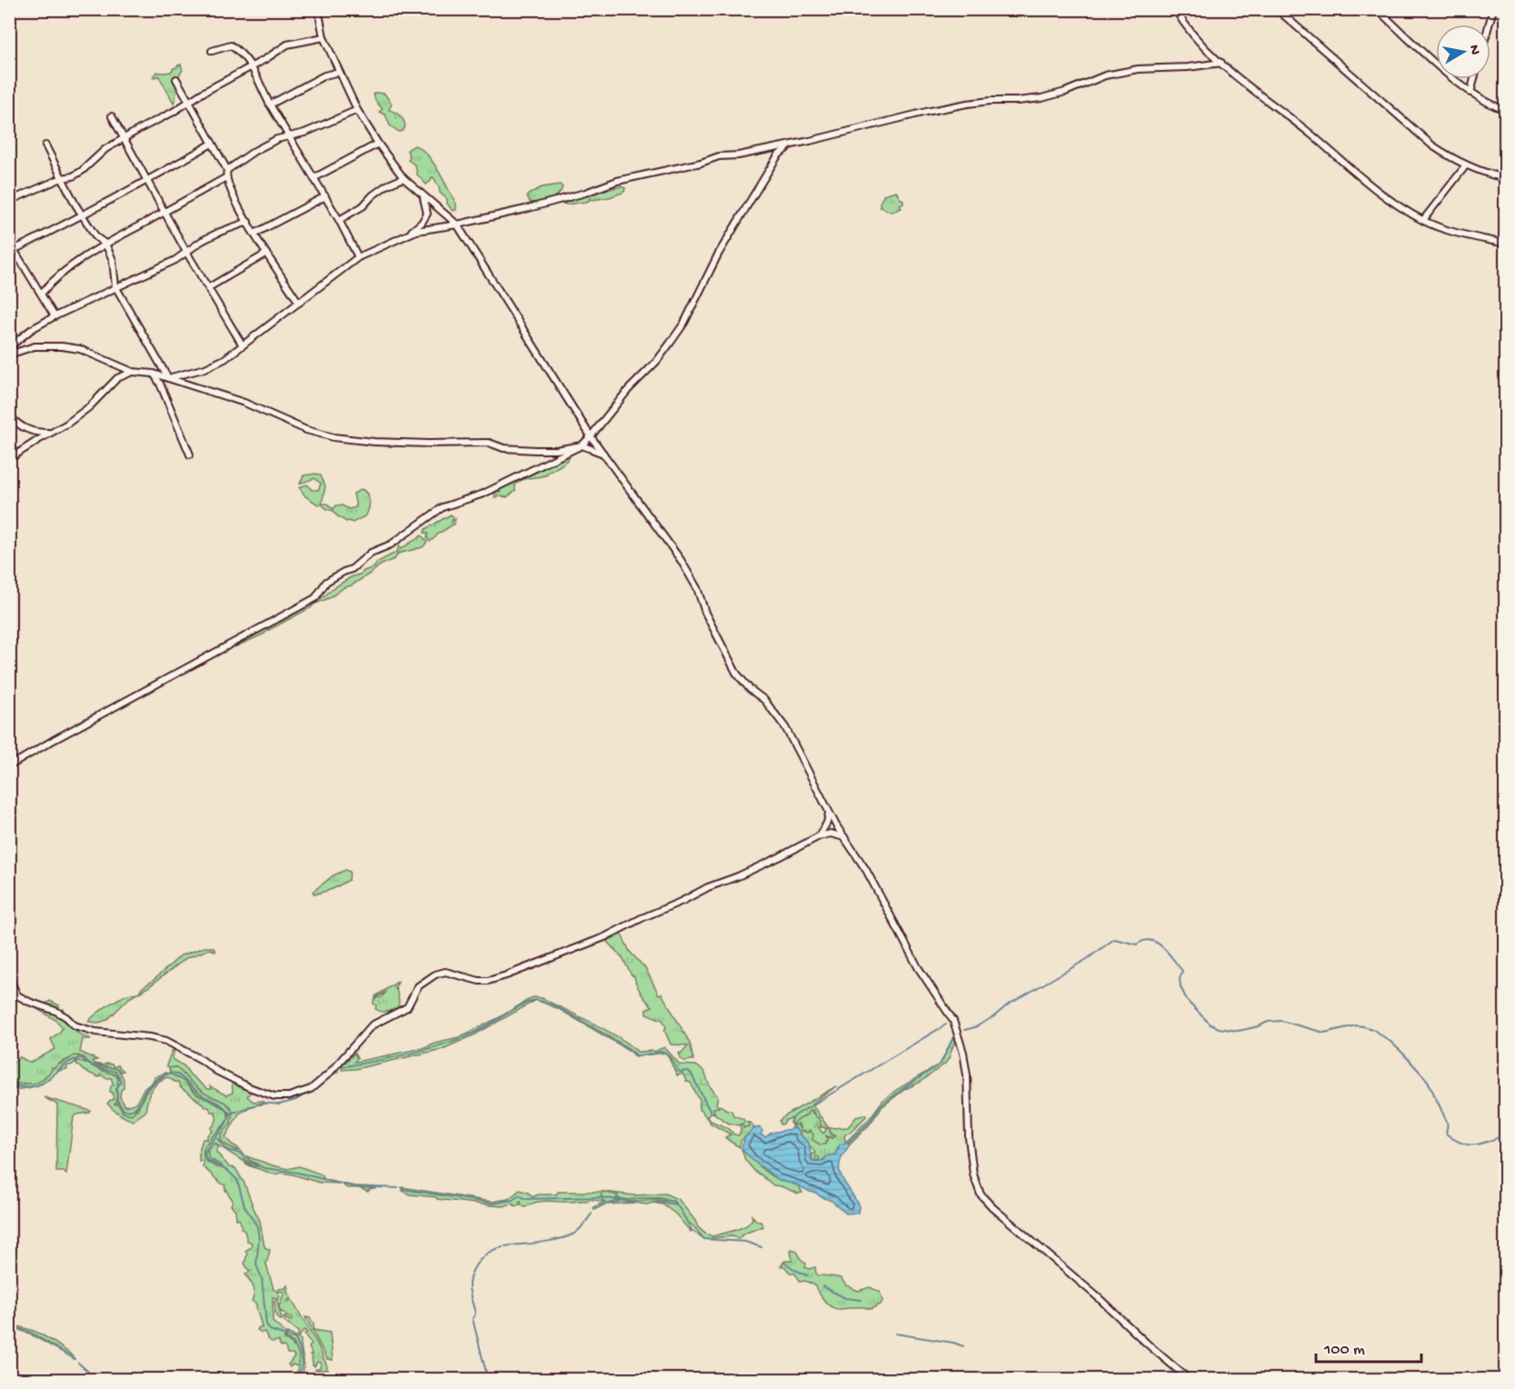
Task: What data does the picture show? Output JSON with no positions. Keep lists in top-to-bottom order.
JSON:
{
  "scale_bar": "100 m",
  "north": "right"
}
